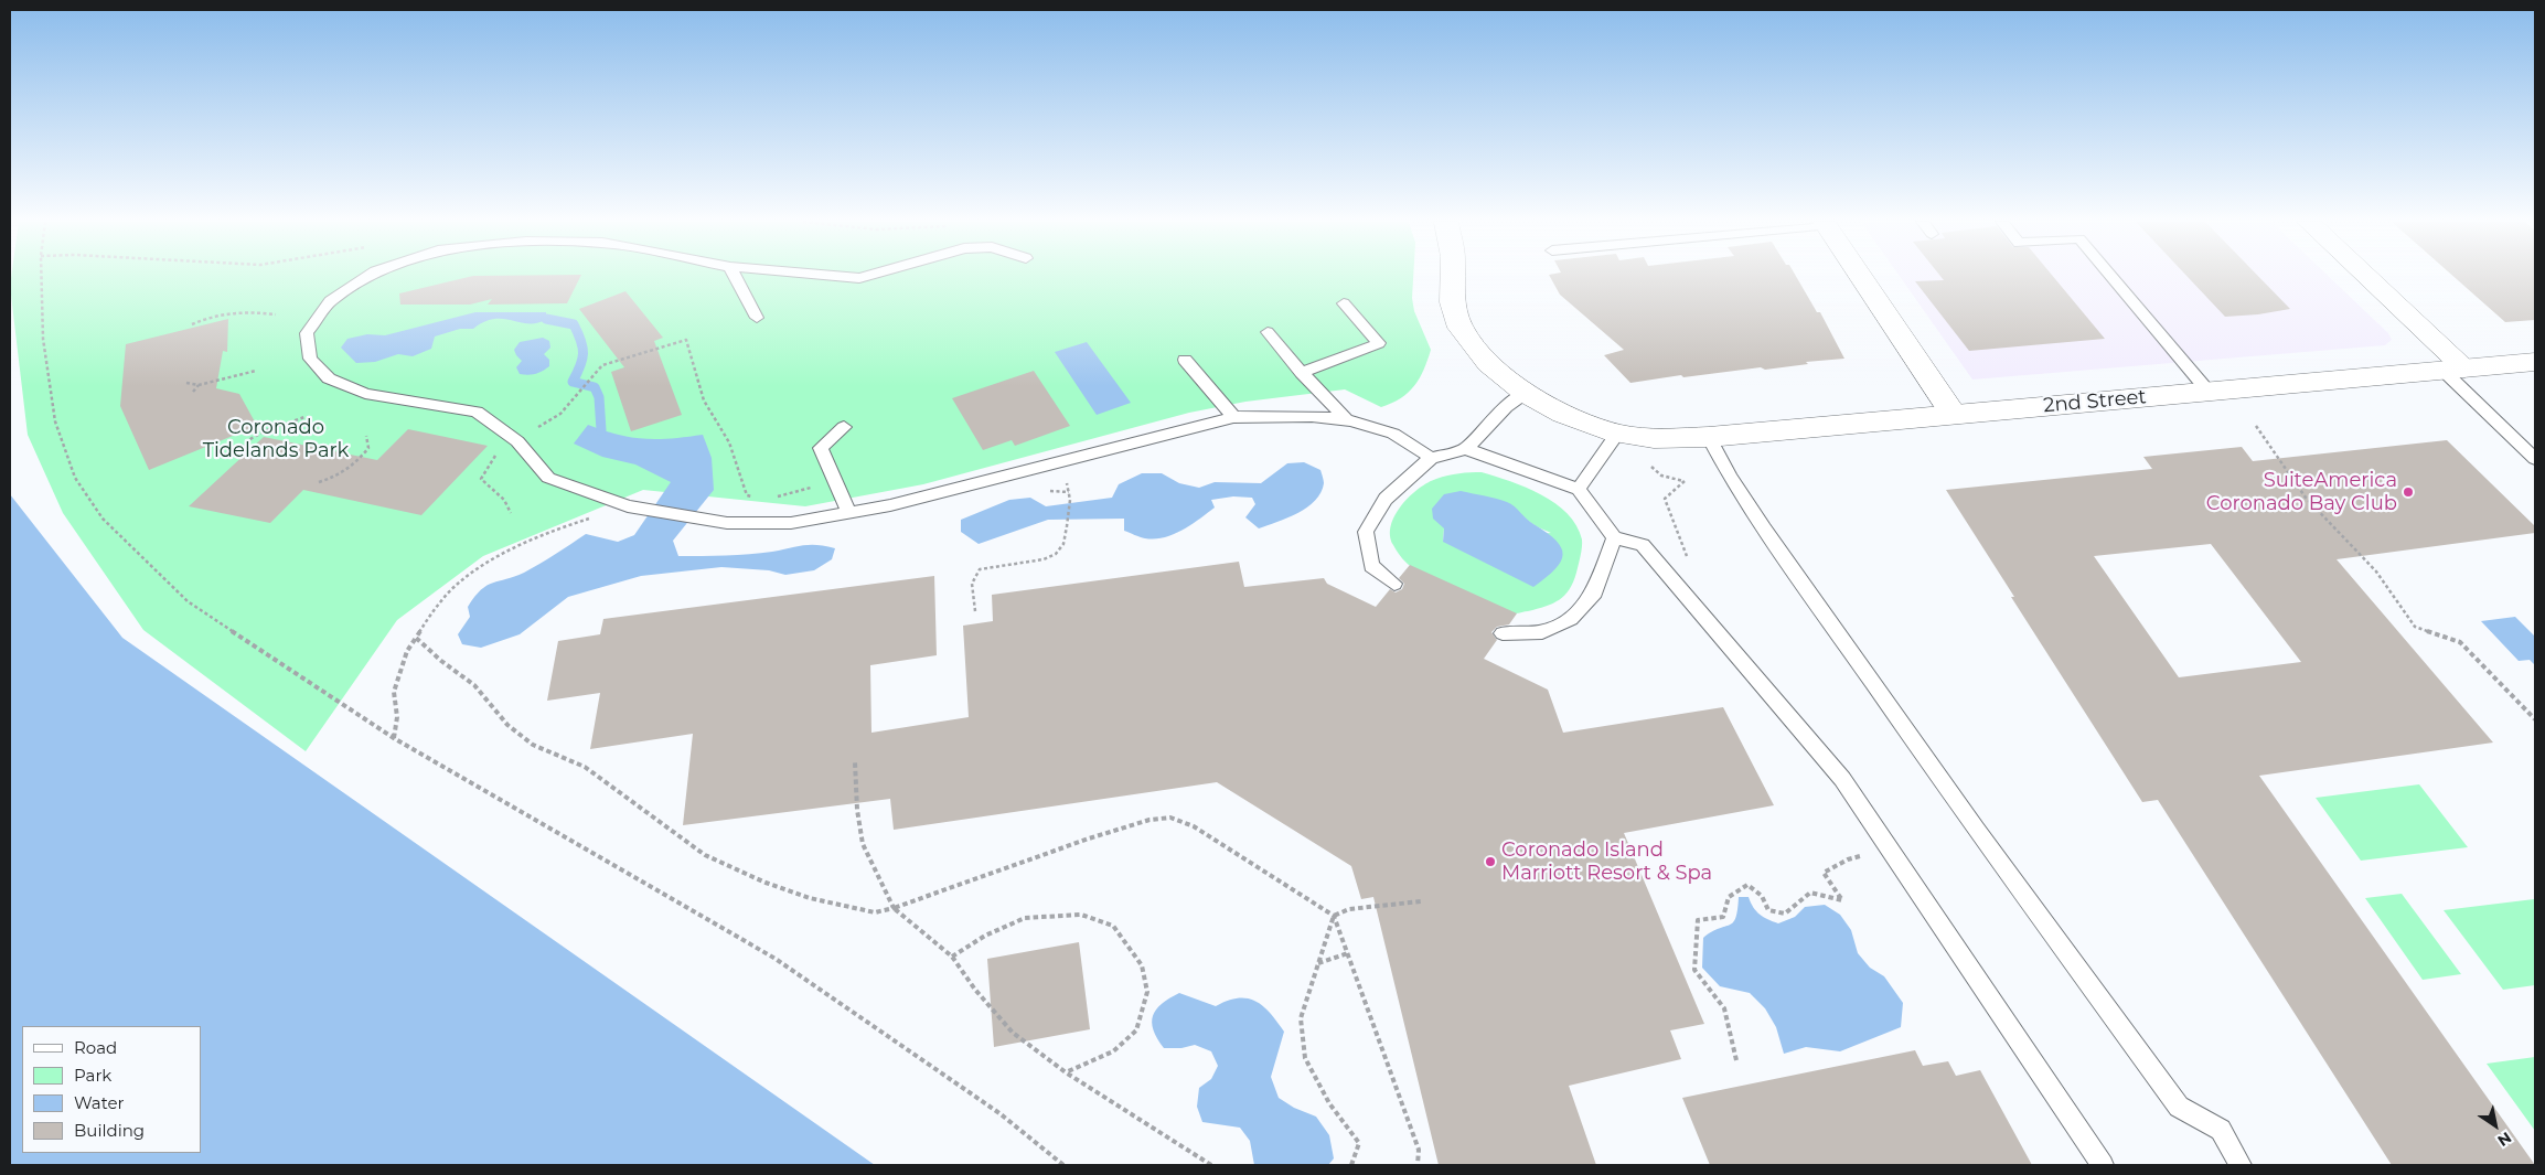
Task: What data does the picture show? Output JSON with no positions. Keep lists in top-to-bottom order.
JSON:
{
  "streets": {
    "main road": ["2nd Street"]
  },
  "parks": ["Coronado Tidelands Park"],
  "places": ["SuiteAmerica Coronado Bay Club", "Coronado Island Marriott Resort & Spa"],
  "legend": [
    "Road",
    "Park",
    "Water",
    "Building"
  ],
  "north": "bottom right"
}
